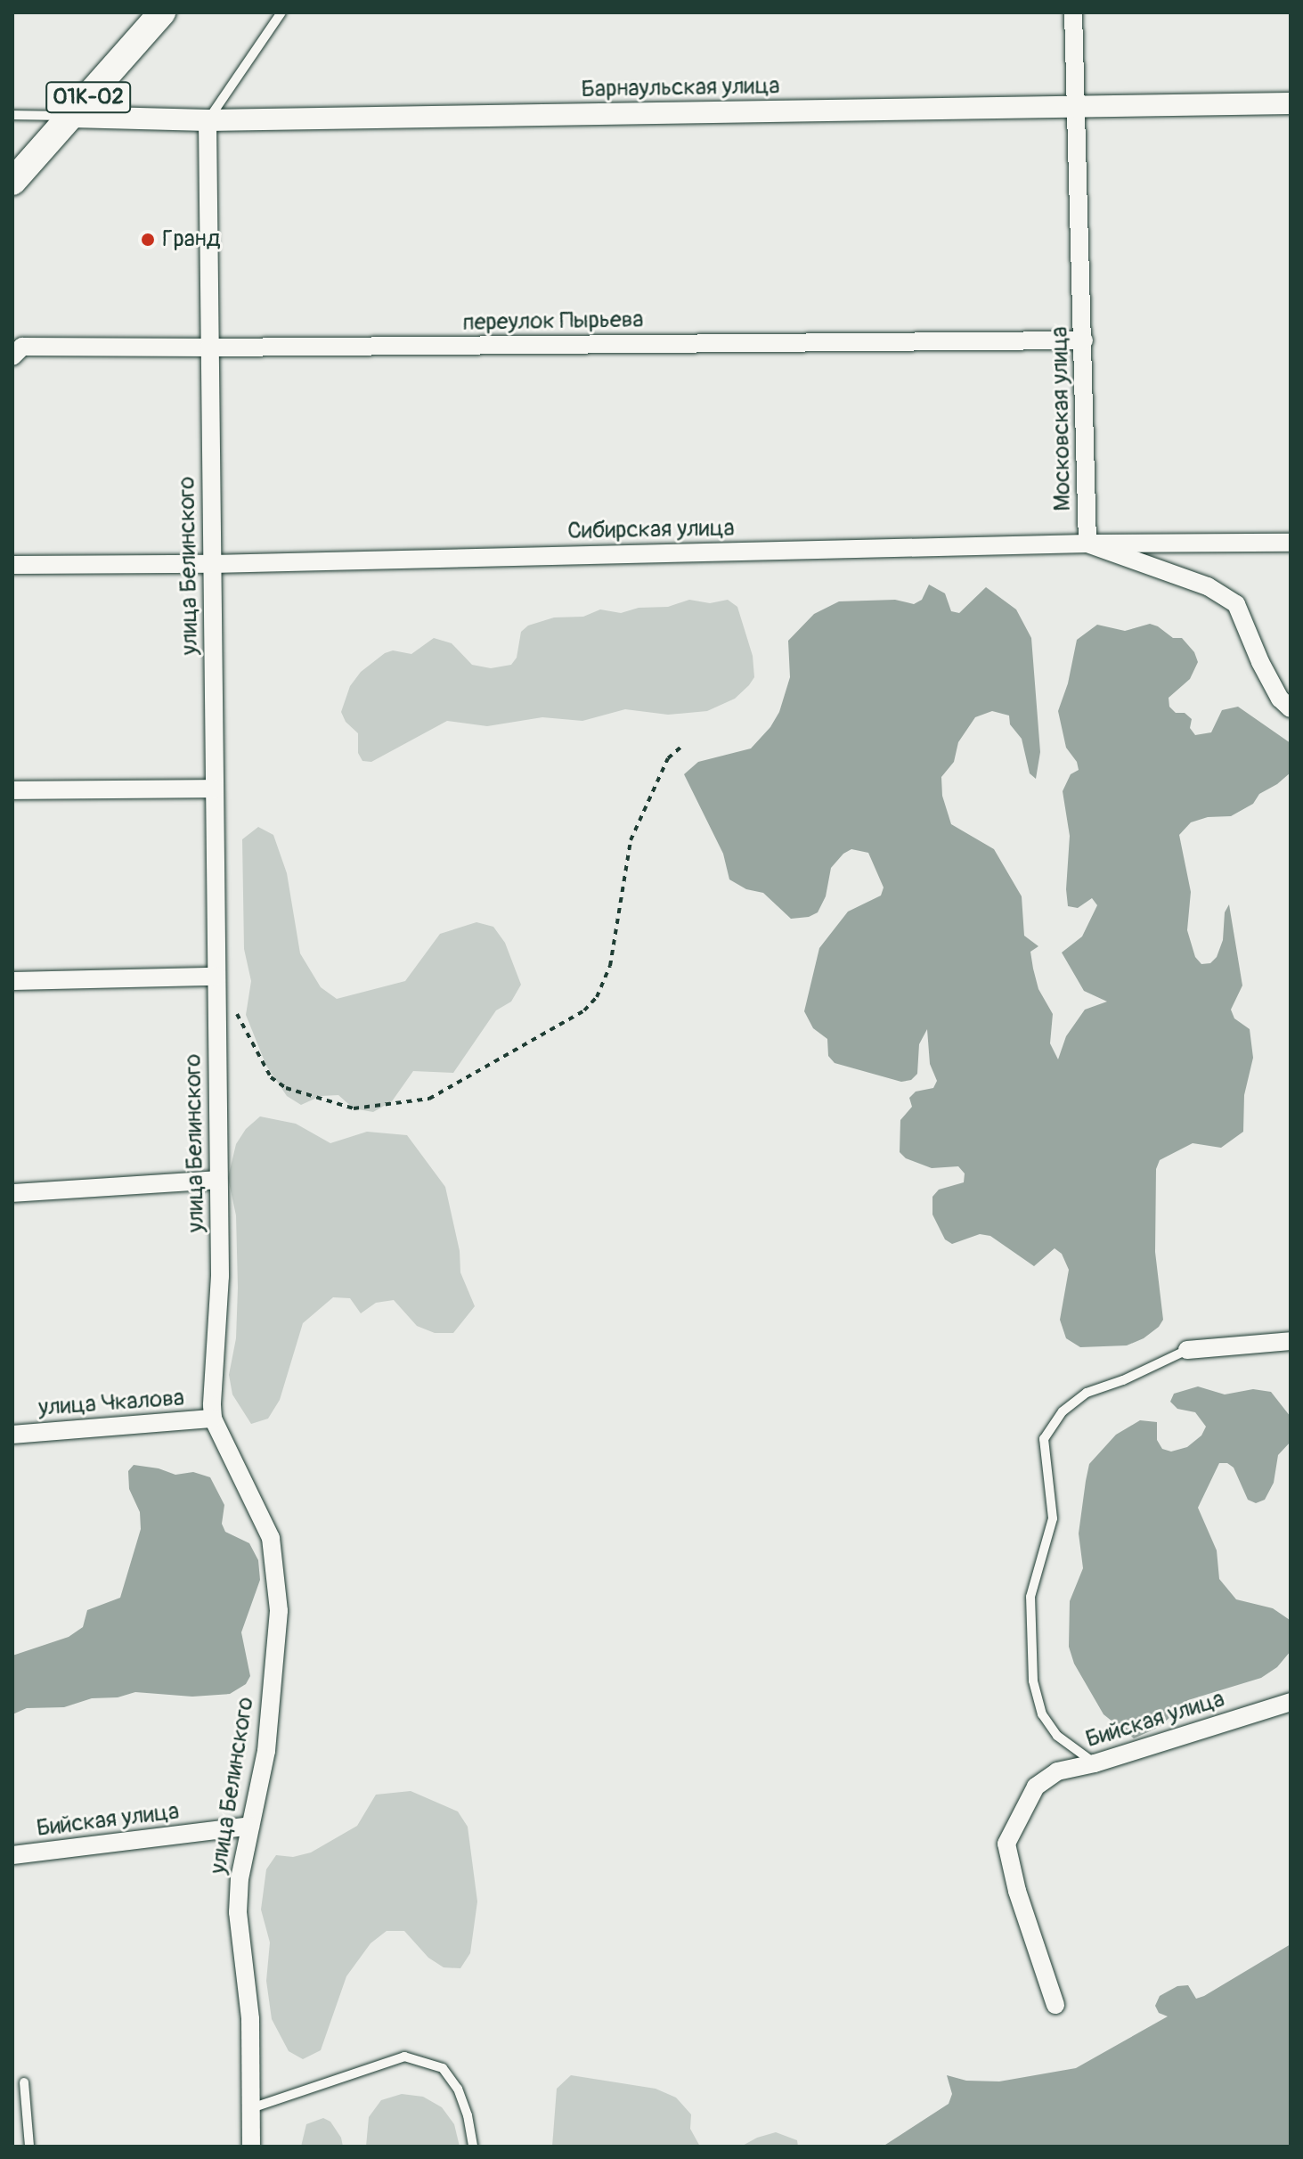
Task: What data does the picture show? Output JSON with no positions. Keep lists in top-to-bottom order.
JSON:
{
  "streets": {
    "main road": ["01К-02"],
    "street": [
      "Барнаульская улица",
      "переулок Пырьева",
      "Московская улица",
      "Сибирская улица",
      "улица Белинского",
      "улица Чкалова",
      "Бийская улица"
    ]
  },
  "crossings": [
    ["Барнаульская улица", "01К-02"],
    ["Барнаульская улица", "Московская улица"],
    ["Барнаульская улица", "улица Белинского"],
    ["переулок Пырьева", "Московская улица"],
    ["переулок Пырьева", "улица Белинского"],
    ["Московская улица", "Сибирская улица"],
    ["Сибирская улица", "улица Белинского"],
    ["улица Белинского", "улица Чкалова"],
    ["улица Белинского", "Бийская улица"]
  ],
  "places": ["Гранд"]
}
